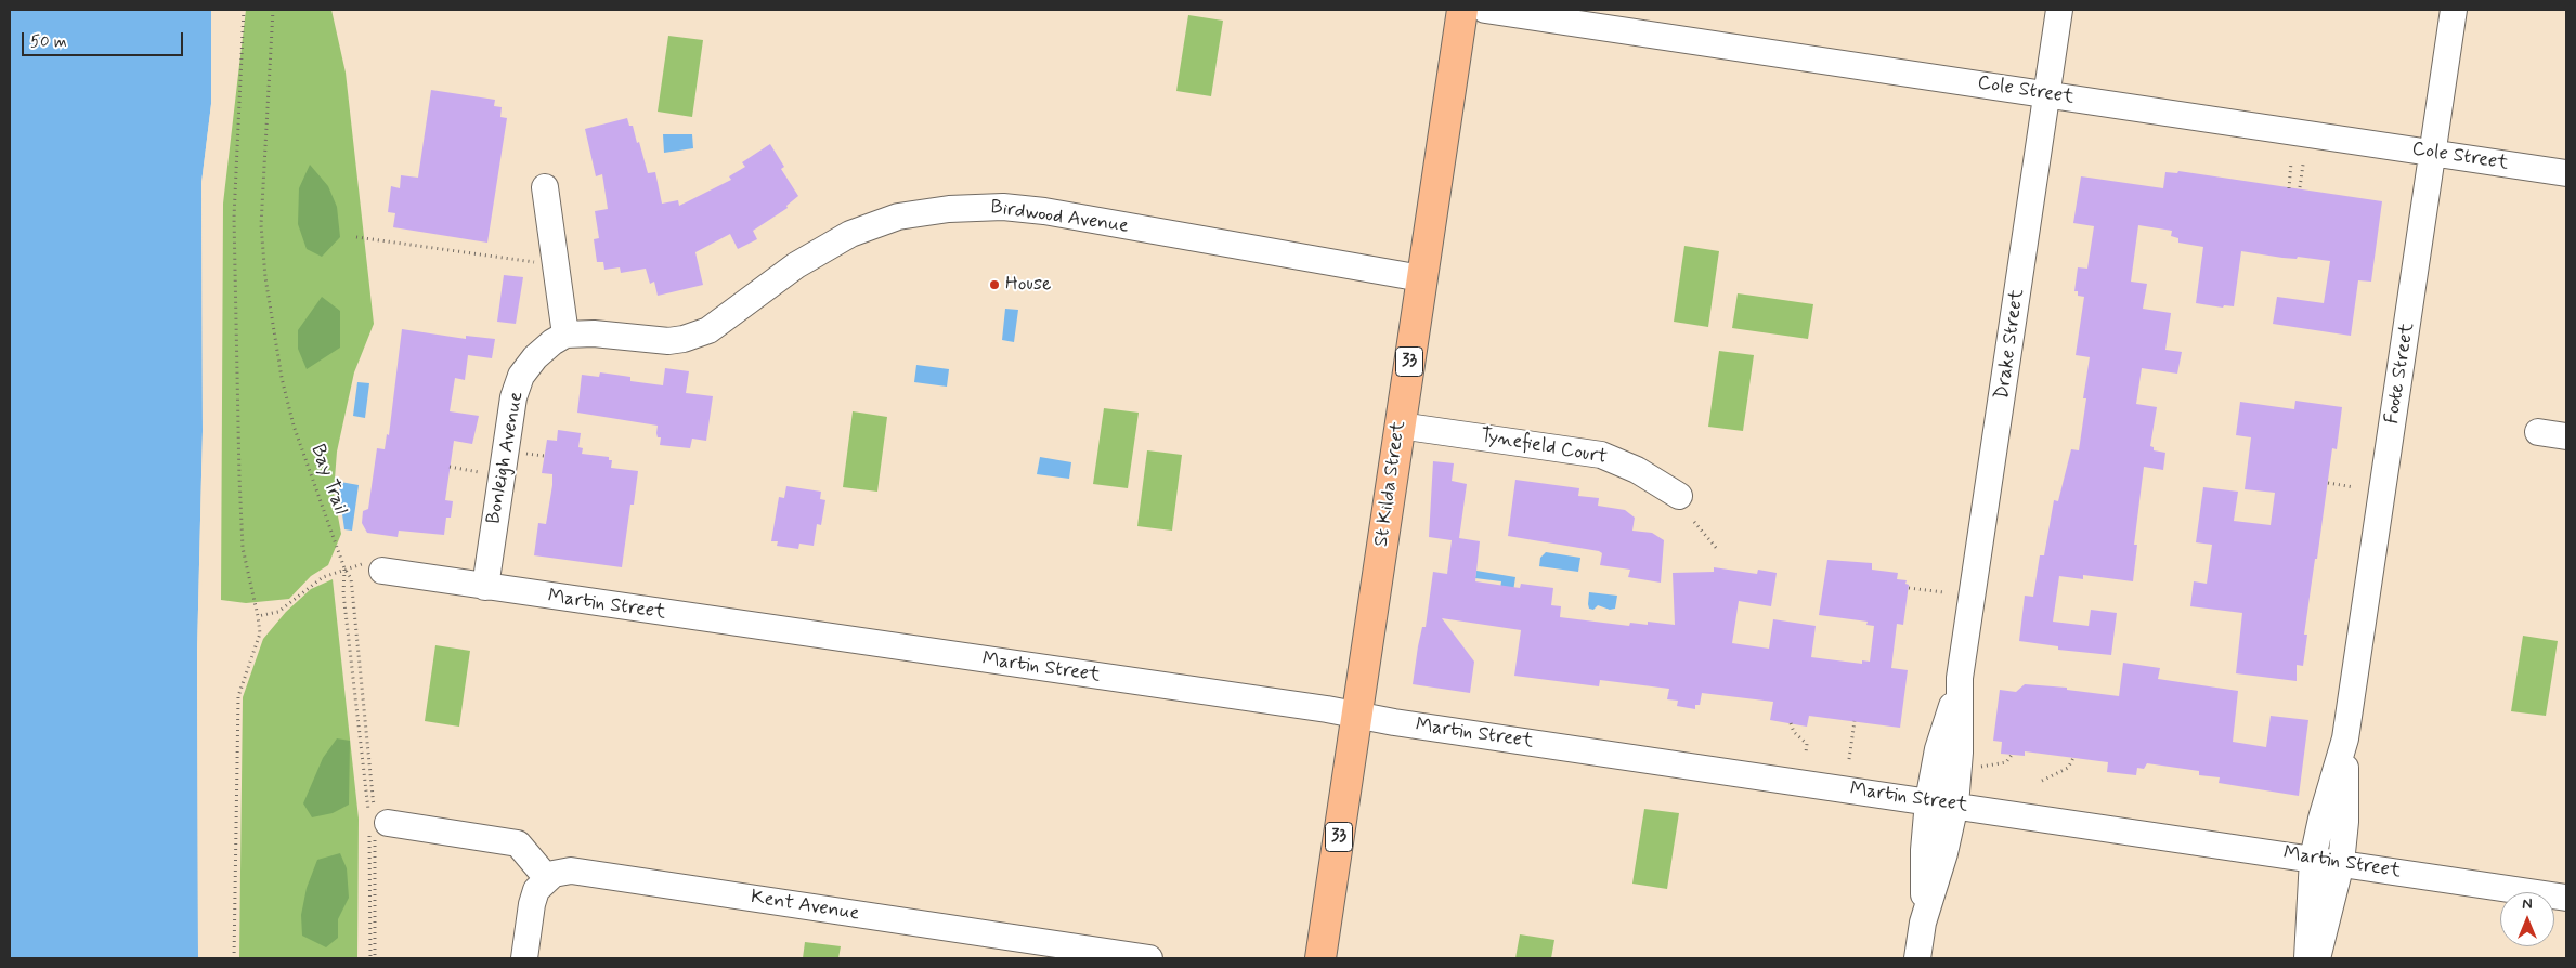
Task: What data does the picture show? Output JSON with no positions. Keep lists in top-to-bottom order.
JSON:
{
  "streets": {
    "main road": ["33", "St Kilda Street"],
    "street": [
      "Cole Street",
      "Birdwood Avenue",
      "Drake Street",
      "Foote Street",
      "Tynefield Court",
      "Bonleigh Avenue",
      "Martin Street",
      "Kent Avenue"
    ],
    "path": ["Bay Trail"]
  },
  "crossings": [
    ["Cole Street", "Drake Street"],
    ["Cole Street", "Foote Street"],
    ["Birdwood Avenue", "Bonleigh Avenue"],
    ["Birdwood Avenue", "St Kilda Street"],
    ["Drake Street", "Martin Street"],
    ["Foote Street", "Martin Street"],
    ["Tynefield Court", "St Kilda Street"],
    ["Bonleigh Avenue", "Martin Street"],
    ["St Kilda Street", "Martin Street"]
  ],
  "places": ["House"],
  "scale_bar": "50 m",
  "north": "top"
}
